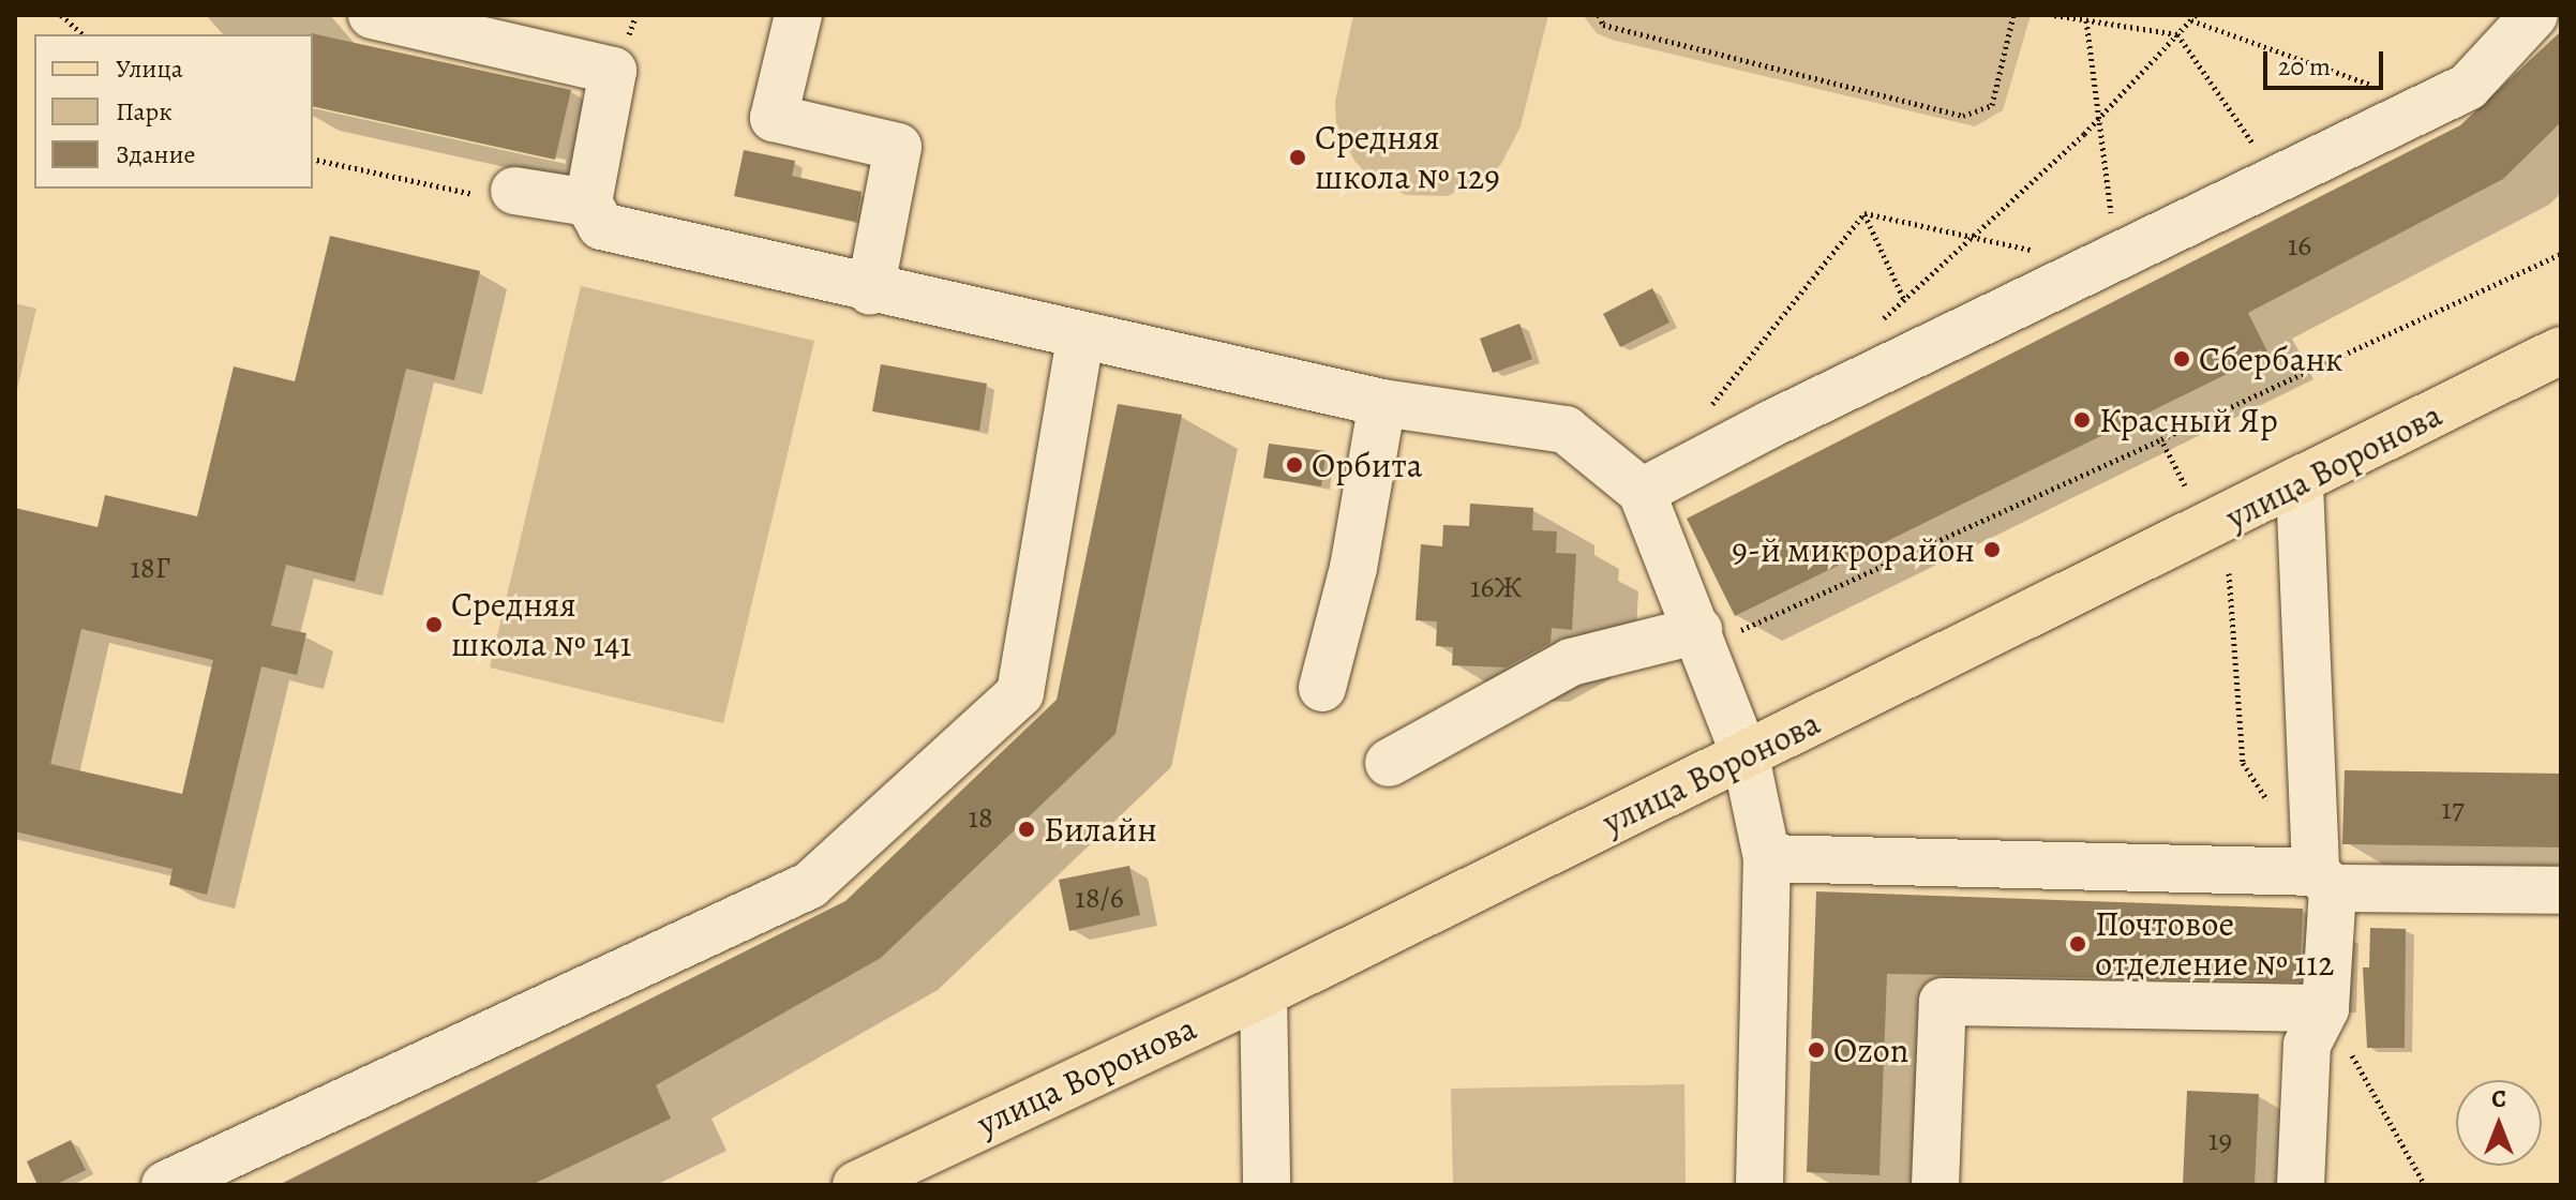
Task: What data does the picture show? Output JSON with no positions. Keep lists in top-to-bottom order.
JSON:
{
  "streets": {
    "main road": ["улица Воронова"]
  },
  "places": [
    "Средняя школа № 129",
    "Сбербанк",
    "Красный Яр",
    "Орбита",
    "9-й микрорайон",
    "Средняя школа № 141",
    "Билайн",
    "Почтовое отделение № 112",
    "Ozon"
  ],
  "house_numbers": [
    "16",
    "18Г",
    "16Ж",
    "17",
    "18",
    "18/6",
    "19"
  ],
  "legend": ["Улица", "Парк", "Здание"],
  "scale_bar": "20 m",
  "north": "top"
}
